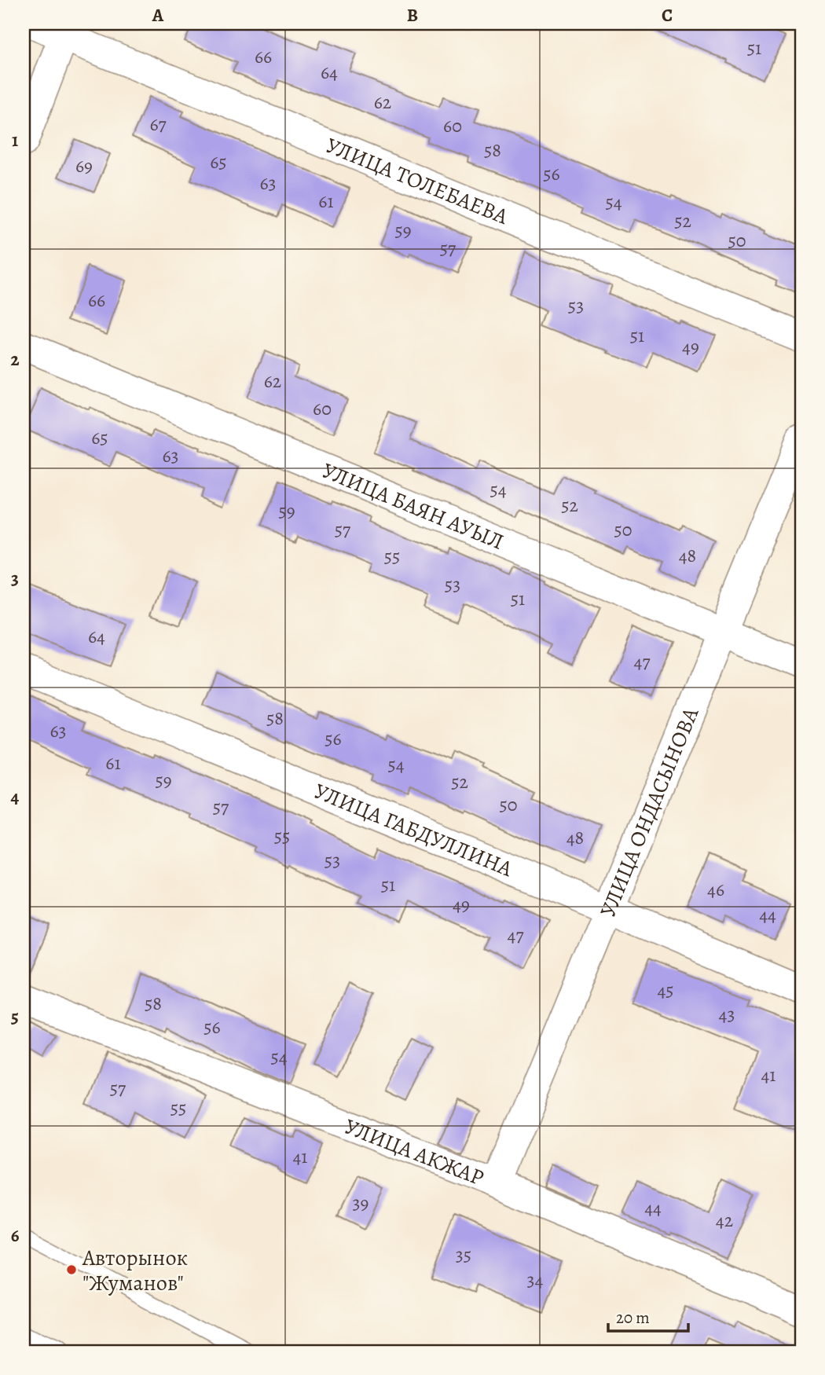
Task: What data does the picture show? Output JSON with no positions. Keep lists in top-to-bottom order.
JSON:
{
  "streets": {
    "street": [
      "УЛИЦА ТОЛЕБАЕВА",
      "УЛИЦА БАЯН АУЫЛ",
      "УЛИЦА ОНДАСЫНОВА",
      "УЛИЦА ГАБДУЛЛИНА",
      "УЛИЦА АКЖАР"
    ]
  },
  "crossings": [
    ["УЛИЦА БАЯН АУЫЛ", "УЛИЦА ОНДАСЫНОВА"],
    ["УЛИЦА ОНДАСЫНОВА", "УЛИЦА ГАБДУЛЛИНА"],
    ["УЛИЦА ОНДАСЫНОВА", "УЛИЦА АКЖАР"]
  ],
  "places": ["Авторынок \"Жуманов\""],
  "house_numbers": [
    "51",
    "66",
    "64",
    "62",
    "67",
    "60",
    "58",
    "65",
    "69",
    "56",
    "63",
    "61",
    "54",
    "52",
    "59",
    "50",
    "57",
    "66",
    "53",
    "51",
    "49",
    "62",
    "60",
    "65",
    "63",
    "54",
    "52",
    "59",
    "57",
    "50",
    "48",
    "55",
    "53",
    "51",
    "64",
    "47",
    "58",
    "63",
    "56",
    "61",
    "54",
    "59",
    "52",
    "50",
    "57",
    "55",
    "48",
    "53",
    "51",
    "46",
    "49",
    "44",
    "47",
    "45",
    "58",
    "43",
    "56",
    "54",
    "41",
    "57",
    "55",
    "41",
    "39",
    "44",
    "42",
    "35",
    "34"
  ],
  "scale_bar": "20 m",
  "grid": {
    "columns": ["A", "B", "C"],
    "rows": [
      "1",
      "2",
      "3",
      "4",
      "5",
      "6"
    ]
  }
}
